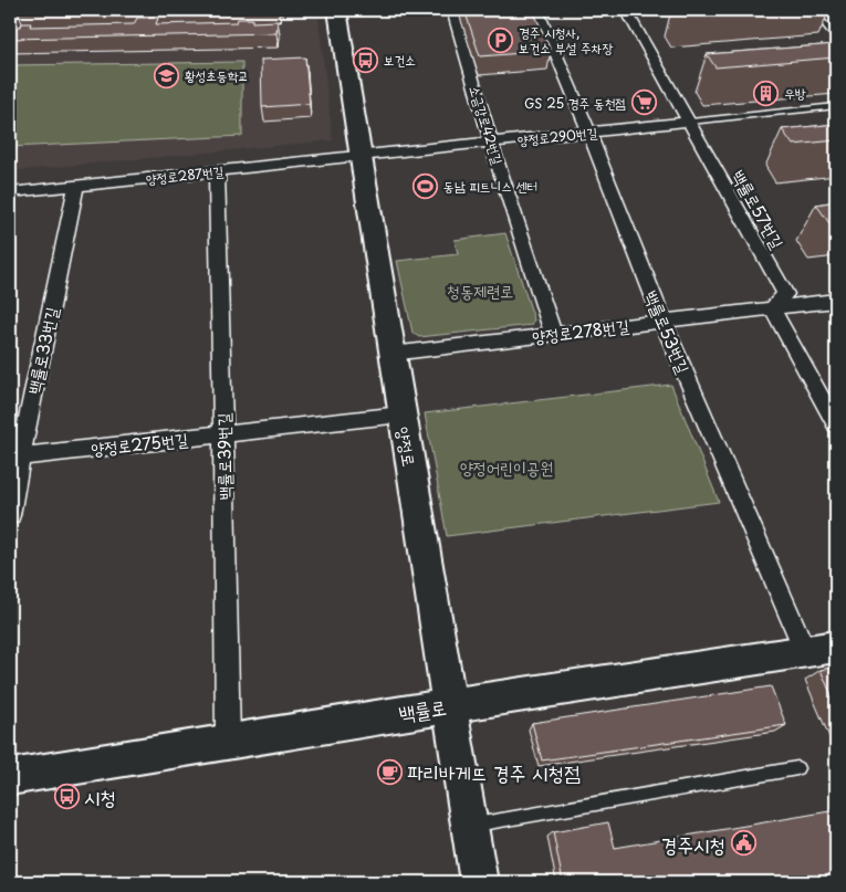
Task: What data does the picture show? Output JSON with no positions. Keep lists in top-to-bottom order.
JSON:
{
  "streets": {
    "street": [
      "소금강로42번길",
      "양정로290번길",
      "양정로287번길",
      "백률로57번길",
      "양정로278번길",
      "백률로53번길",
      "백률로33번길",
      "양정로275번길",
      "양정로",
      "백률로39번길",
      "백률로"
    ]
  },
  "crossings": [
    ["소금강로42번길", "양정로290번길"],
    ["소금강로42번길", "양정로278번길"],
    ["양정로290번길", "양정로287번길"],
    ["양정로290번길", "백률로57번길"],
    ["양정로290번길", "백률로53번길"],
    ["양정로290번길", "양정로"],
    ["양정로287번길", "백률로33번길"],
    ["양정로287번길", "양정로"],
    ["양정로287번길", "백률로39번길"],
    ["백률로57번길", "양정로278번길"],
    ["양정로278번길", "백률로53번길"],
    ["양정로278번길", "양정로"],
    ["백률로53번길", "백률로"],
    ["백률로33번길", "양정로275번길"],
    ["양정로275번길", "양정로"],
    ["양정로275번길", "백률로39번길"],
    ["양정로", "백률로"],
    ["백률로39번길", "백률로"]
  ],
  "parks": ["청동제련로", "양정어린이공원"],
  "places": {
    "parking": ["경주 시청사, 보건소 부설 주차장"],
    "bus stop": ["보건소", "시청"],
    "school or university": ["황성초등학교"],
    "building": ["우방"],
    "supermarket": ["GS 25 경주 동천점"],
    "sports": ["동남 피트니스 센터"],
    "cafe": ["파리바게뜨 경주 시청점"],
    "public building": ["경주시청"]
  }
}
